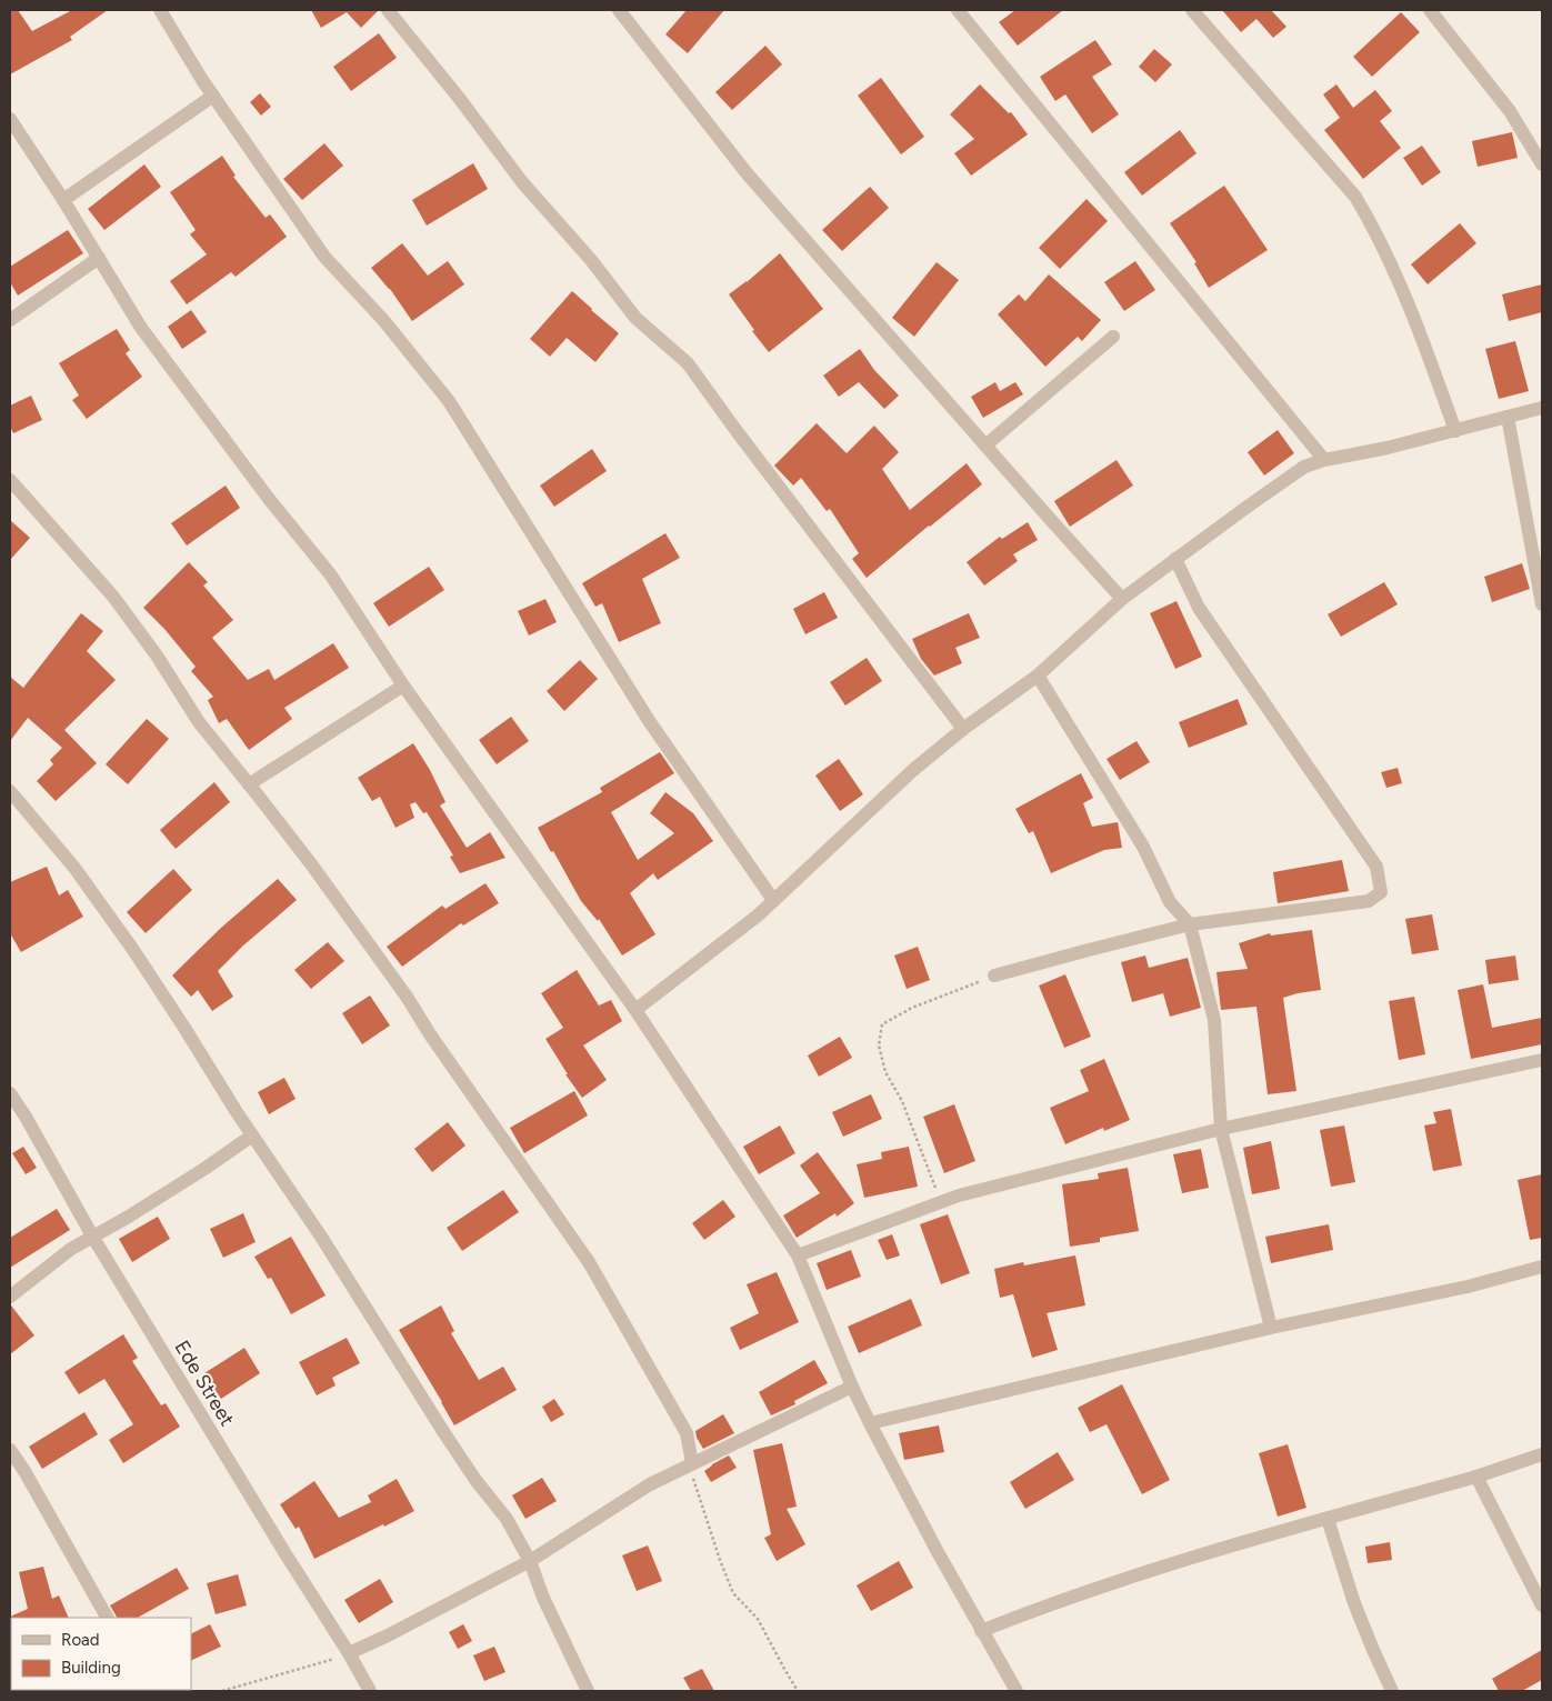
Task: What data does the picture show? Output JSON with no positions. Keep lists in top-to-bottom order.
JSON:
{
  "streets": {
    "street": ["Ede Street"]
  },
  "legend": ["Road", "Building"]
}
